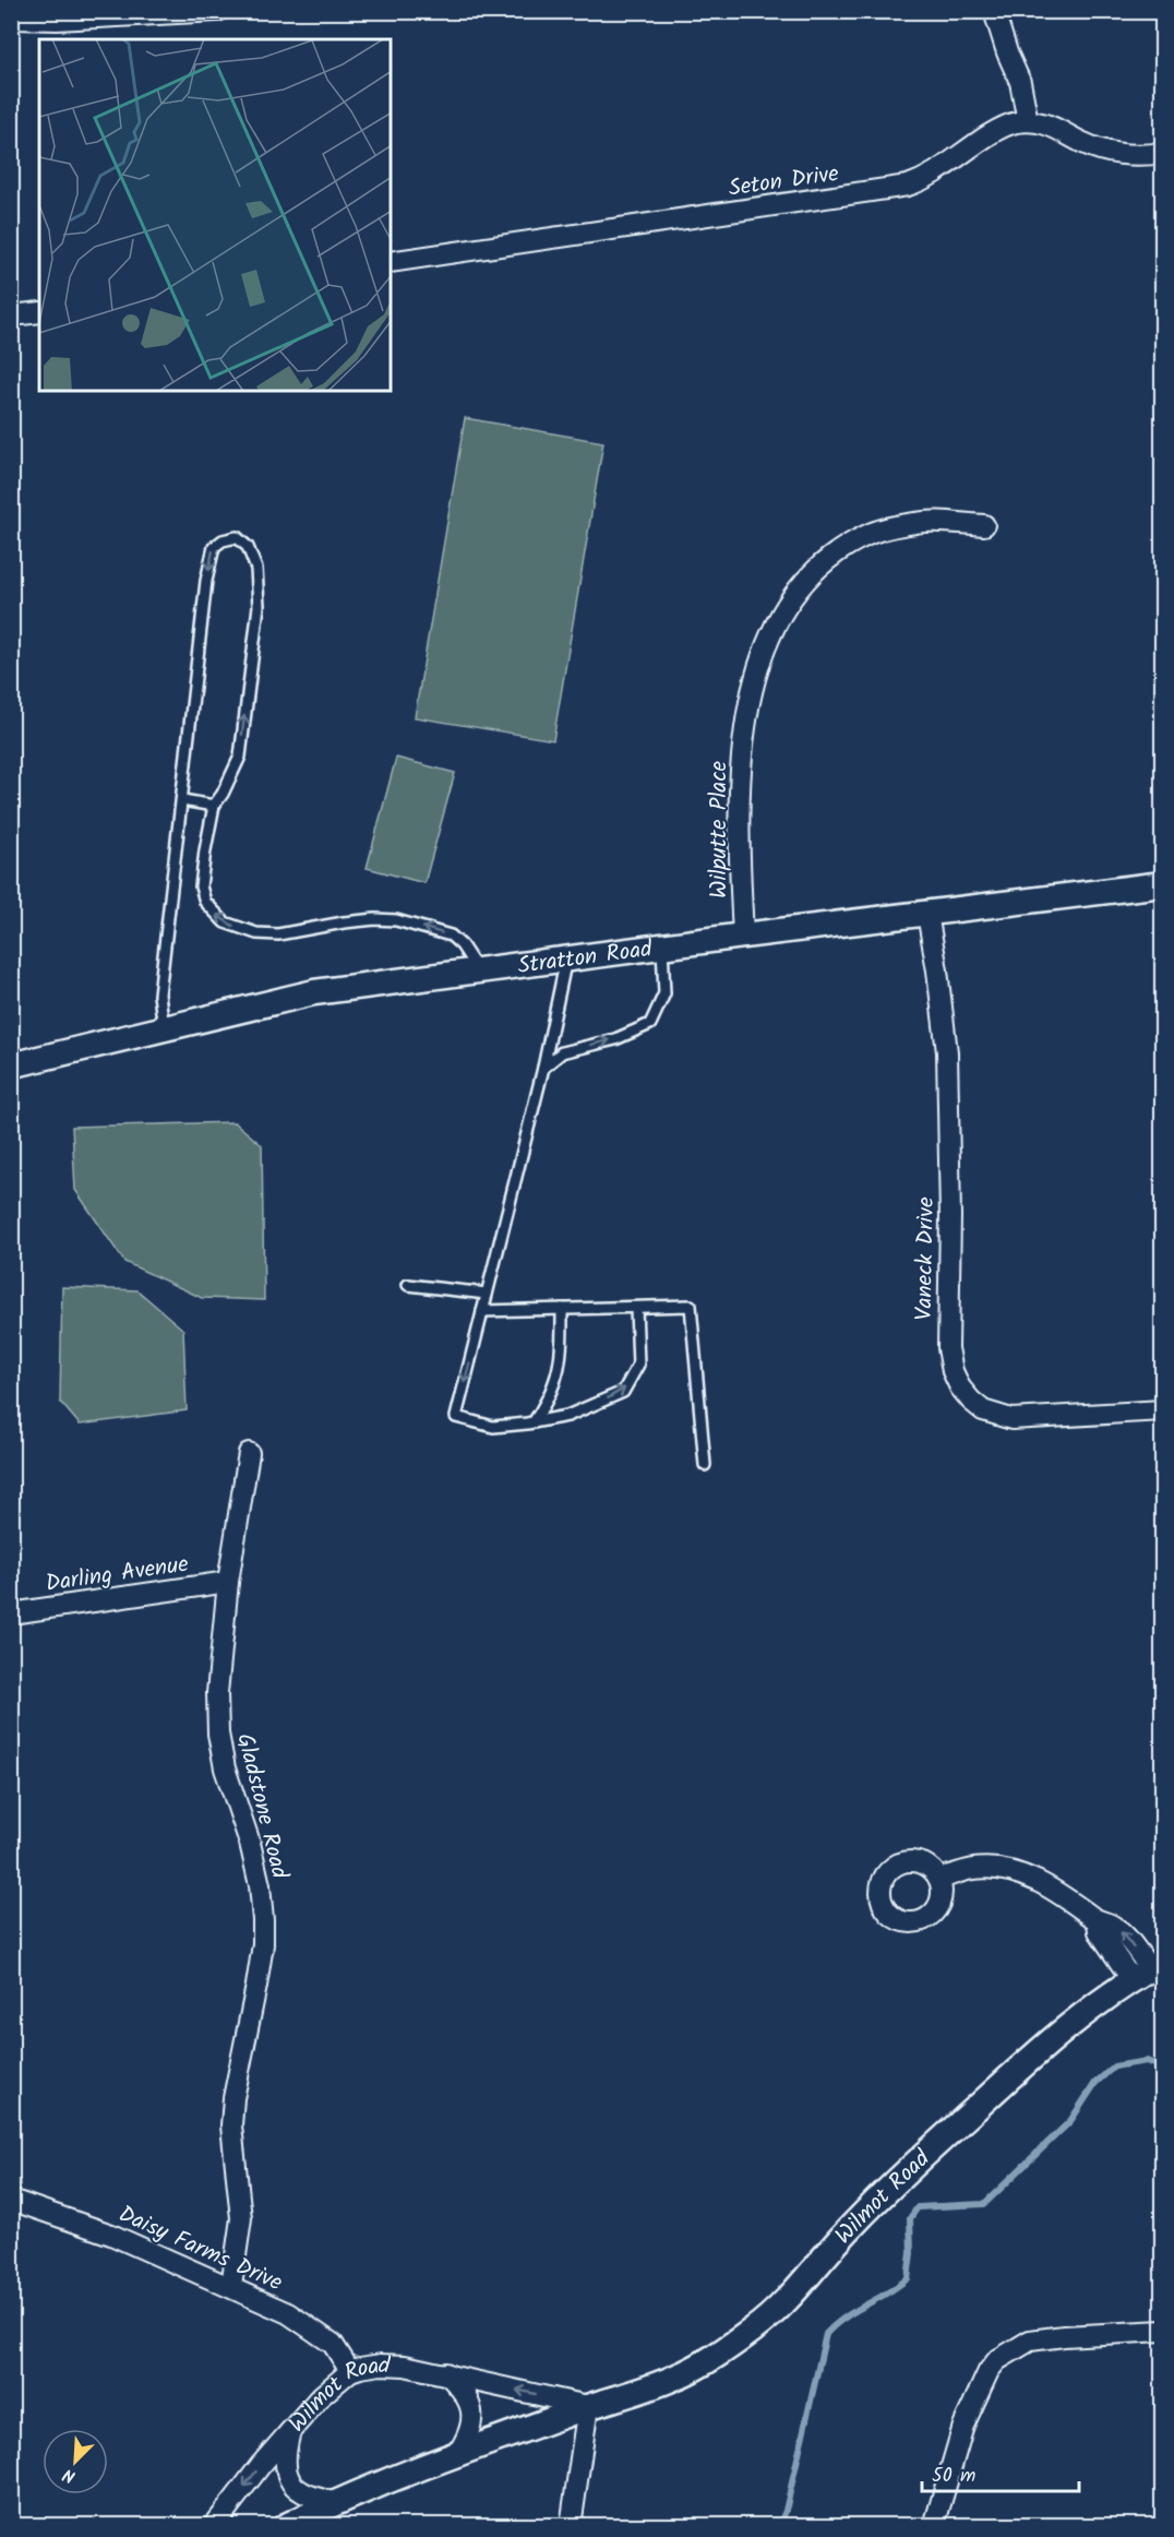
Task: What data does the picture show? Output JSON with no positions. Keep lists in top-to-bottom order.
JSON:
{
  "streets": {
    "street": [
      "Seton Drive",
      "Wilputte Place",
      "Stratton Road",
      "Vaneck Drive",
      "Darling Avenue",
      "Gladstone Road",
      "Wilmot Road",
      "Daisy Farms Drive"
    ]
  },
  "crossings": [
    ["Wilputte Place", "Stratton Road"],
    ["Stratton Road", "Vaneck Drive"],
    ["Darling Avenue", "Gladstone Road"],
    ["Gladstone Road", "Daisy Farms Drive"],
    ["Wilmot Road", "Daisy Farms Drive"]
  ],
  "scale_bar": "50 m",
  "north": "bottom left"
}
